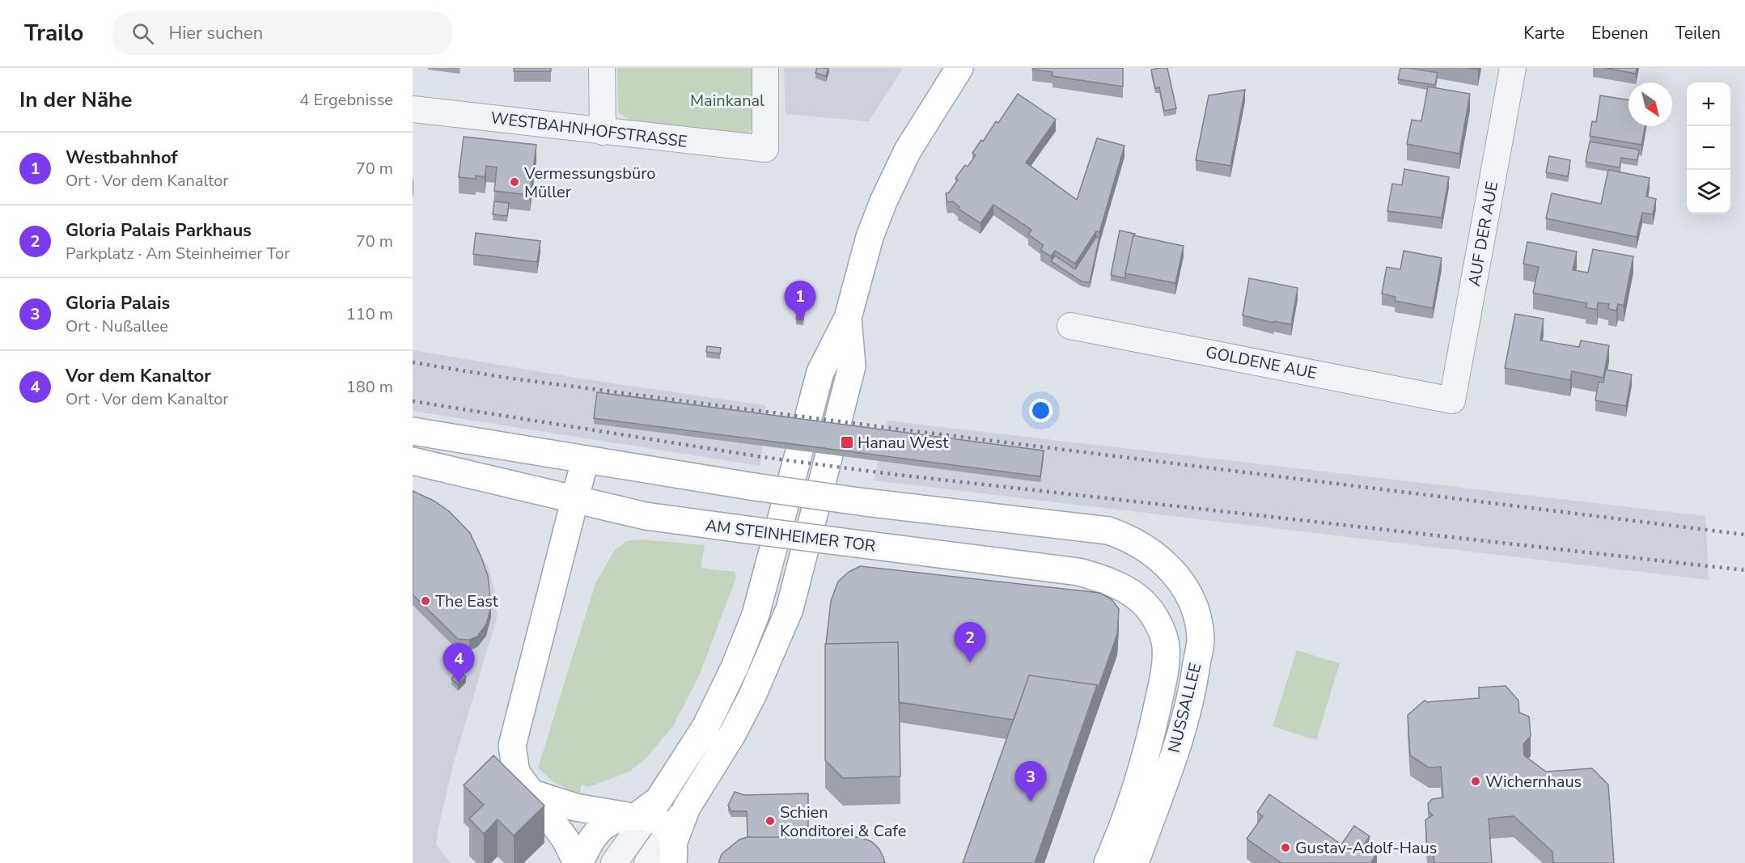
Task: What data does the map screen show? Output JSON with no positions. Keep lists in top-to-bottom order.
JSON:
{
  "streets": {
    "main road": ["AM STEINHEIMER TOR", "NUSSALLEE"],
    "street": ["WESTBAHNHOFSTRASSE", "AUF DER AUE", "GOLDENE AUE"]
  },
  "crossings": [
    ["AUF DER AUE", "GOLDENE AUE"],
    ["AM STEINHEIMER TOR", "NUSSALLEE"]
  ],
  "parks": ["Mainkanal"],
  "places": {
    "other": [
      "Vermessungsbüro Müller",
      "The East",
      "Wichernhaus",
      "Schien Konditorei & Cafe",
      "Gustav-Adolf-Haus"
    ],
    "transit": ["Hanau West"]
  },
  "north": "bottom right",
  "page": {
    "header": "Trailo",
    "search": "Hier suchen",
    "nav": ["Karte", "Ebenen", "Teilen"],
    "heading": ["In der Nähe", "4 Ergebnisse"],
    "map_buttons": ["+", "−"],
    "list": [
      {
        "mark": "1",
        "name": "Westbahnhof",
        "note": "Ort · Vor dem Kanaltor",
        "value": "70 m"
      },
      {
        "mark": "2",
        "name": "Gloria Palais Parkhaus",
        "note": "Parkplatz · Am Steinheimer Tor",
        "value": "70 m"
      },
      {
        "mark": "3",
        "name": "Gloria Palais",
        "note": "Ort · Nußallee",
        "value": "110 m"
      },
      {
        "mark": "4",
        "name": "Vor dem Kanaltor",
        "note": "Ort · Vor dem Kanaltor",
        "value": "180 m"
      }
    ],
    "pins": [
      "1",
      "2",
      "4",
      "3"
    ]
  }
}
